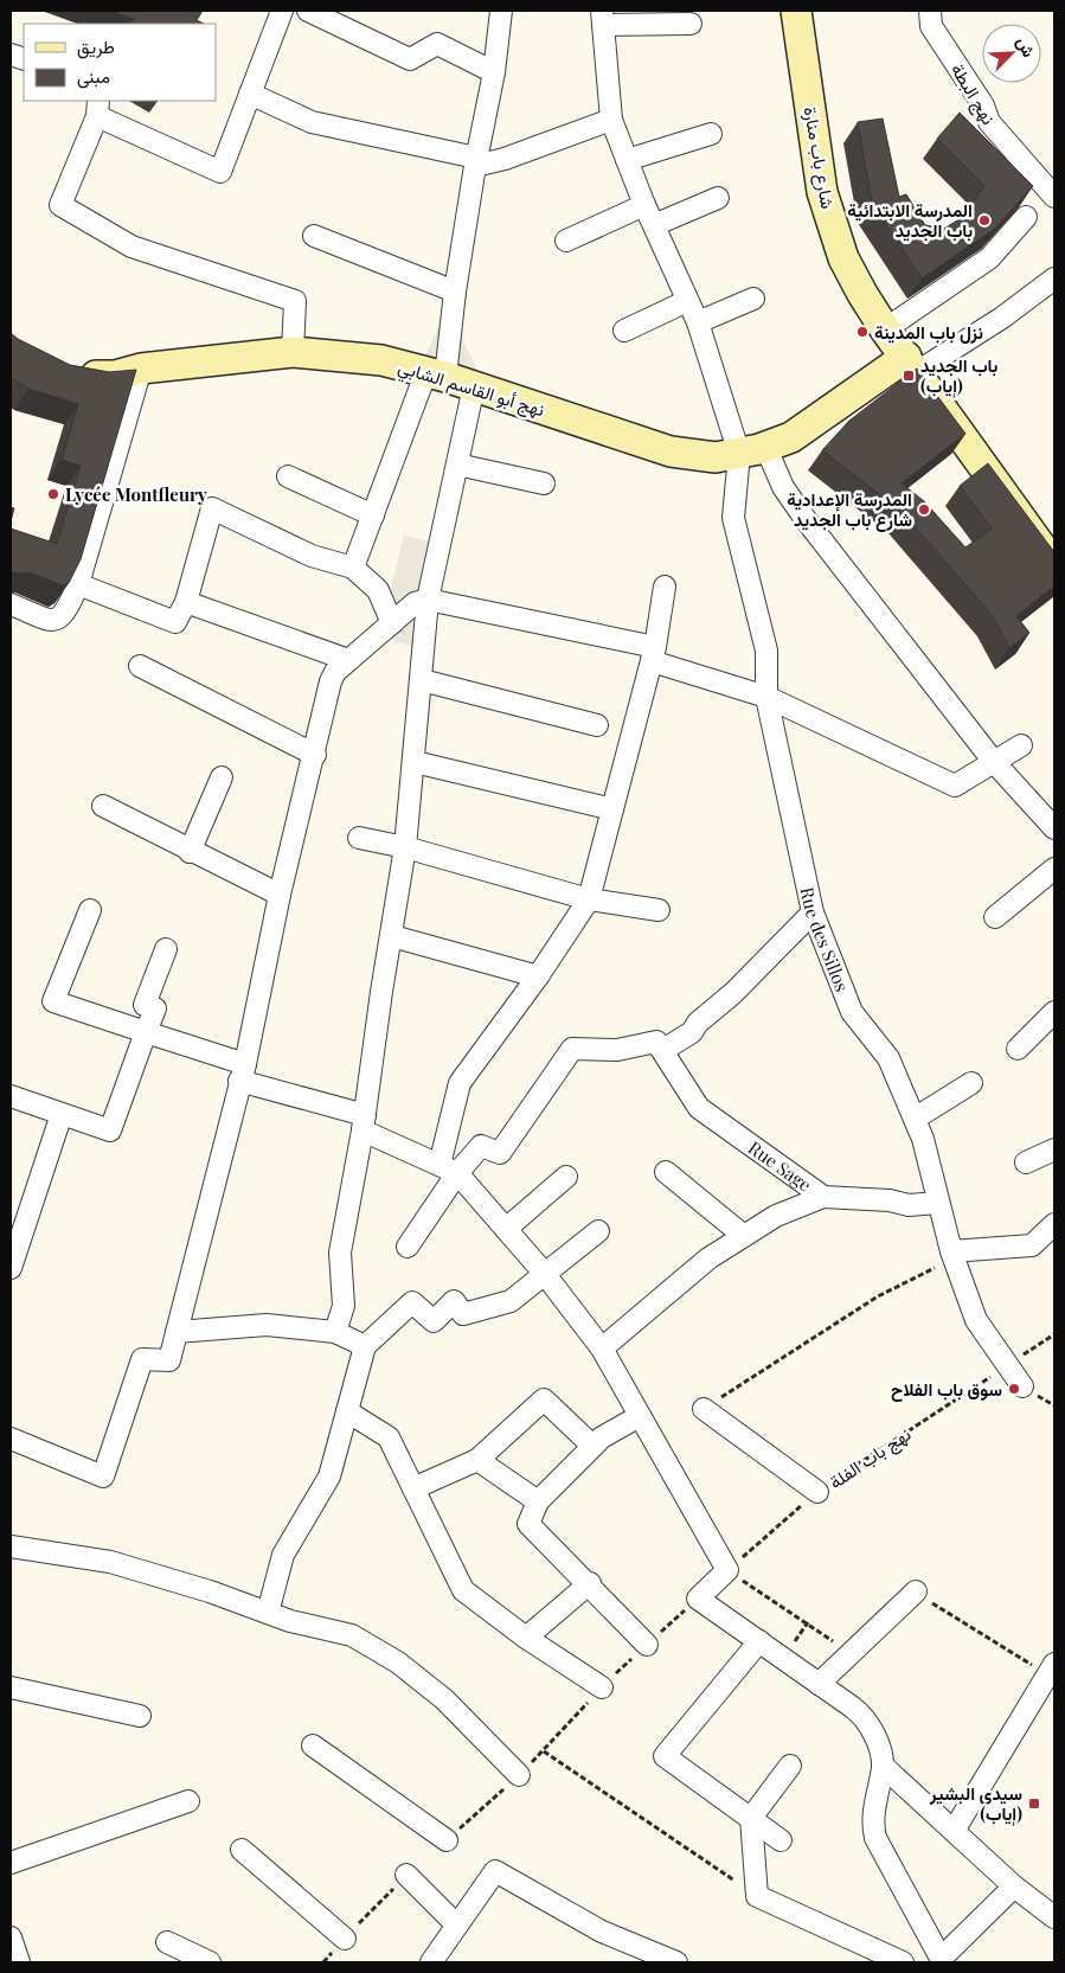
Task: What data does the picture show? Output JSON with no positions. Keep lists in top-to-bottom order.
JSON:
{
  "streets": {
    "street": [
      "نهج البطة",
      "شارع باب منارة",
      "نهج أبو القاسم الشابي",
      "Rue des Sillos",
      "Rue Sage"
    ],
    "path": ["نهج باب الفلة"]
  },
  "crossings": [
    ["شارع باب منارة", "نهج أبو القاسم الشابي"],
    ["نهج أبو القاسم الشابي", "Rue des Sillos"],
    ["Rue des Sillos", "Rue Sage"],
    ["Rue des Sillos", "نهج باب الفلة"]
  ],
  "places": {
    "other": [
      "المدرسة الابتدائية باب الجديد",
      "نزل باب المدينة",
      "Lycée Montfleury",
      "المدرسة الإعدادية شارع باب الجديد",
      "سوق باب الفلاح"
    ],
    "transit": ["باب الجديد (إياب)", "سيدي البشير (إياب)"]
  },
  "legend": ["طريق", "مبنى"],
  "north": "top right"
}
